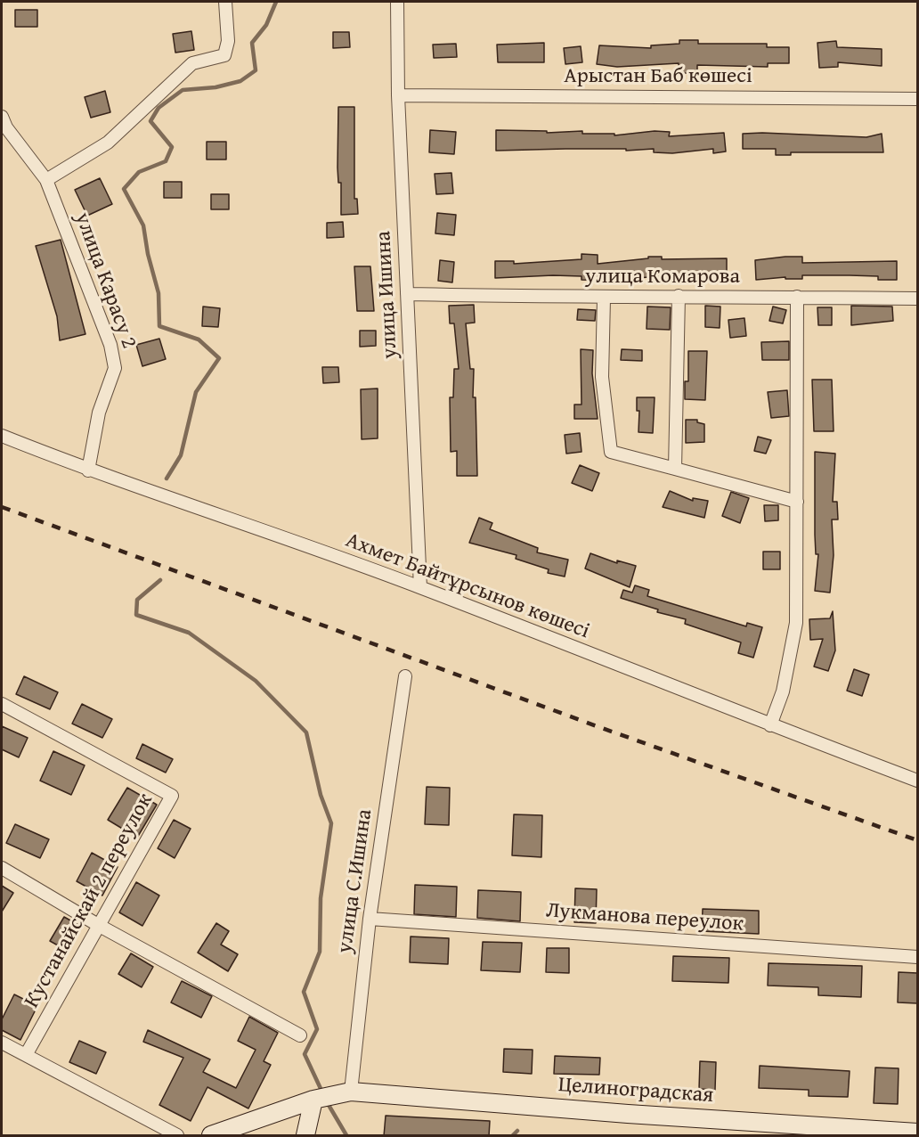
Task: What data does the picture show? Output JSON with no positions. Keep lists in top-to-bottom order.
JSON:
{
  "streets": {
    "street": [
      "Арыстан Баб көшесі",
      "улица Комарова",
      "улица Карасу 2",
      "улица Ишина",
      "Ахмет Байтұрсынов көшесі",
      "улица С.Ишина",
      "Кустанайскай 2 переулок",
      "Лукманова переулок",
      "Целиноградская"
    ]
  },
  "crossings": [
    ["Арыстан Баб көшесі", "улица Ишина"],
    ["улица Комарова", "улица Ишина"],
    ["улица Карасу 2", "Ахмет Байтұрсынов көшесі"],
    ["улица Ишина", "Ахмет Байтұрсынов көшесі"],
    ["улица С.Ишина", "Лукманова переулок"],
    ["улица С.Ишина", "Целиноградская"]
  ]
}
